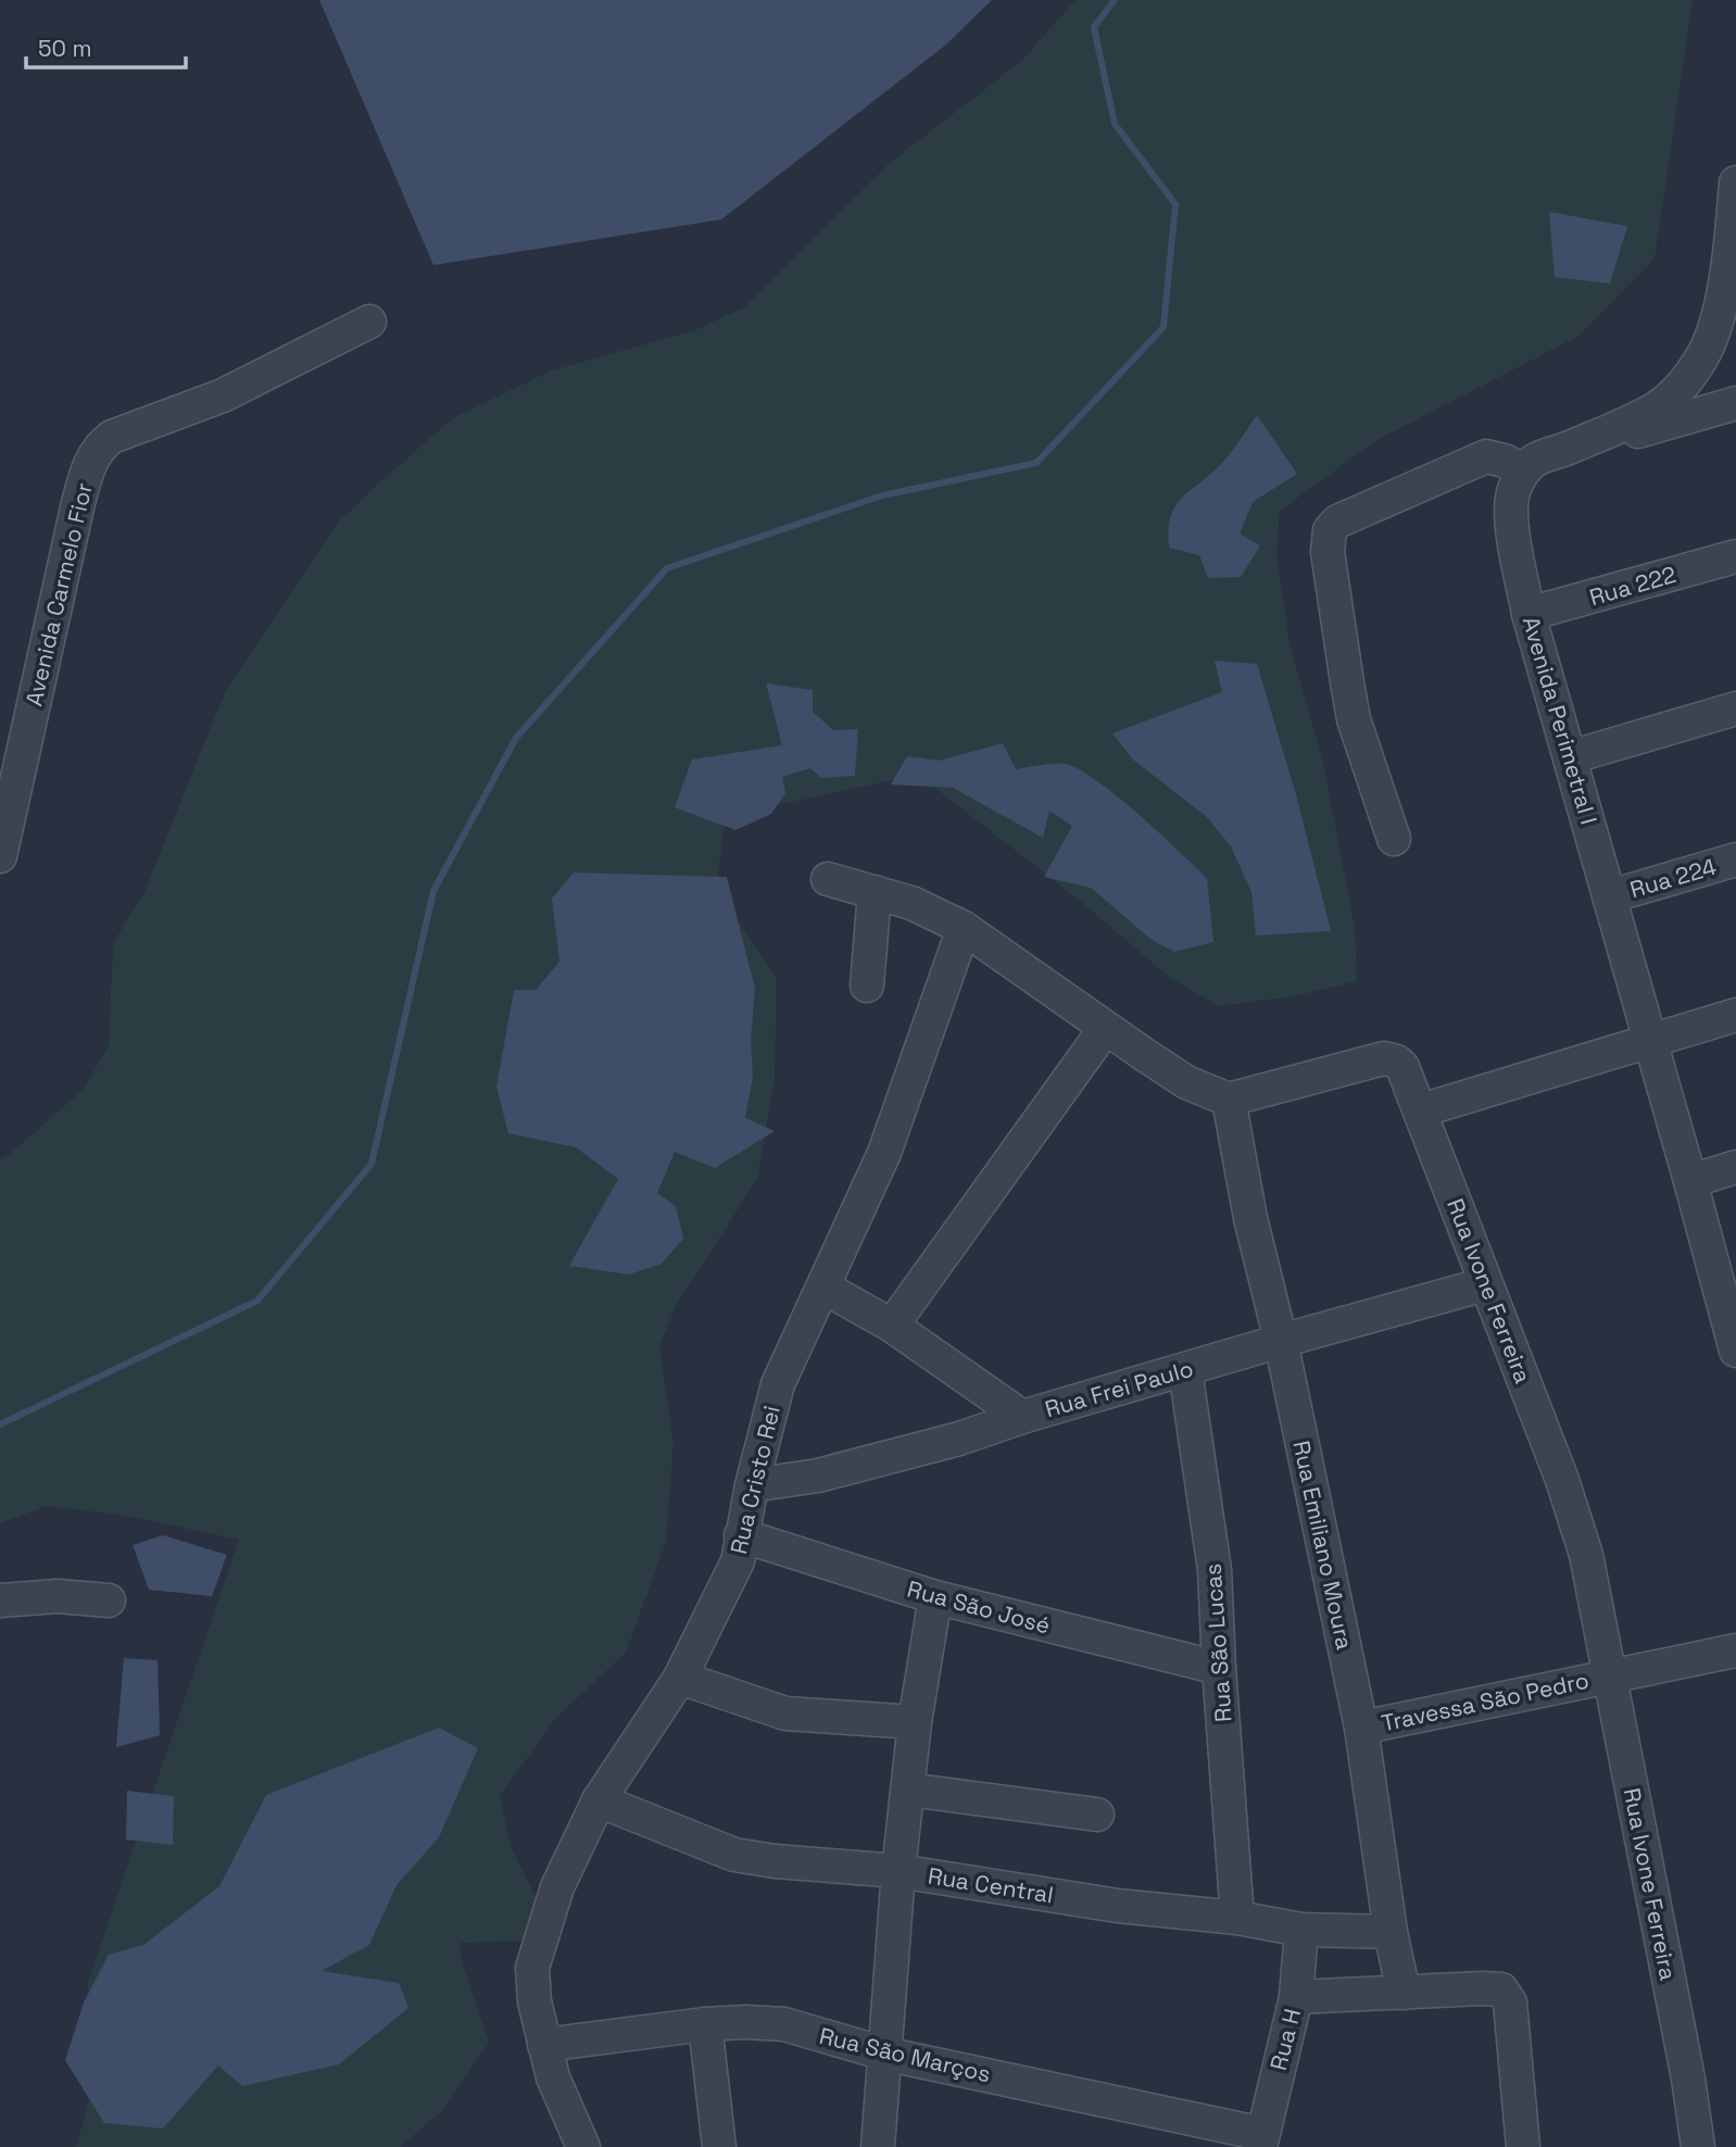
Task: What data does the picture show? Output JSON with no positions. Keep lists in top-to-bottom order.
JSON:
{
  "streets": {
    "street": [
      "Rua 222",
      "Avenida Carmelo Fior",
      "Avenida Perimetral I",
      "Rua 224",
      "Rua Ivone Ferreira",
      "Rua Frei Paulo",
      "Rua Cristo Rei",
      "Rua Emiliano Moura",
      "Rua São José",
      "Rua São Lucas",
      "Travessa São Pedro",
      "Rua Central",
      "Rua H",
      "Rua São Marços"
    ]
  },
  "crossings": [
    ["Rua 222", "Avenida Perimetral I"],
    ["Avenida Perimetral I", "Rua 224"],
    ["Rua Ivone Ferreira", "Rua Frei Paulo"],
    ["Rua Ivone Ferreira", "Rua Emiliano Moura"],
    ["Rua Ivone Ferreira", "Travessa São Pedro"],
    ["Rua Frei Paulo", "Rua Cristo Rei"],
    ["Rua Frei Paulo", "Rua Emiliano Moura"],
    ["Rua Frei Paulo", "Rua São Lucas"],
    ["Rua Cristo Rei", "Rua São José"],
    ["Rua Cristo Rei", "Rua Central"],
    ["Rua Cristo Rei", "Rua São Marços"],
    ["Rua Emiliano Moura", "Travessa São Pedro"],
    ["Rua Emiliano Moura", "Rua Central"],
    ["Rua São José", "Rua São Lucas"],
    ["Rua São Lucas", "Rua Central"],
    ["Rua Central", "Rua H"],
    ["Rua H", "Rua São Marços"]
  ],
  "scale_bar": "50 m"
}
